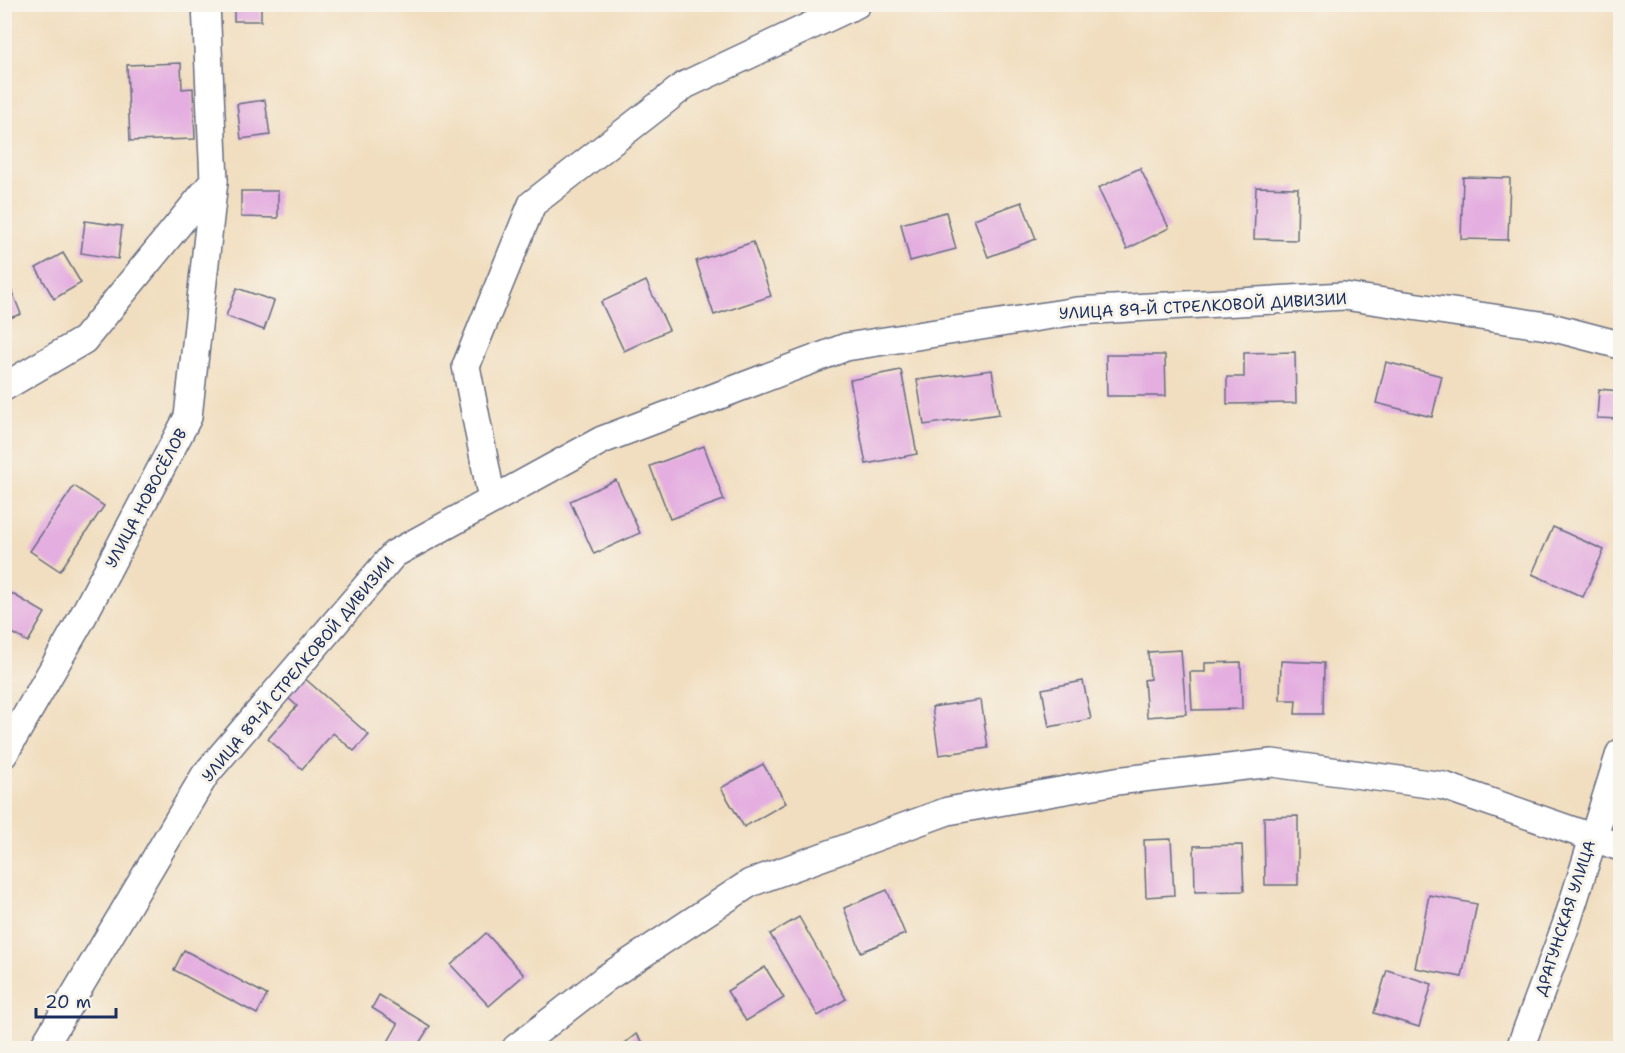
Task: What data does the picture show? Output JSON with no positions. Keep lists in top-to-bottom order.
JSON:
{
  "streets": {
    "street": ["УЛИЦА 89-Й СТРЕЛКОВОЙ ДИВИЗИИ", "УЛИЦА НОВОСЁЛОВ", "ДРАГУНСКАЯ УЛИЦА"]
  },
  "scale_bar": "20 m"
}
